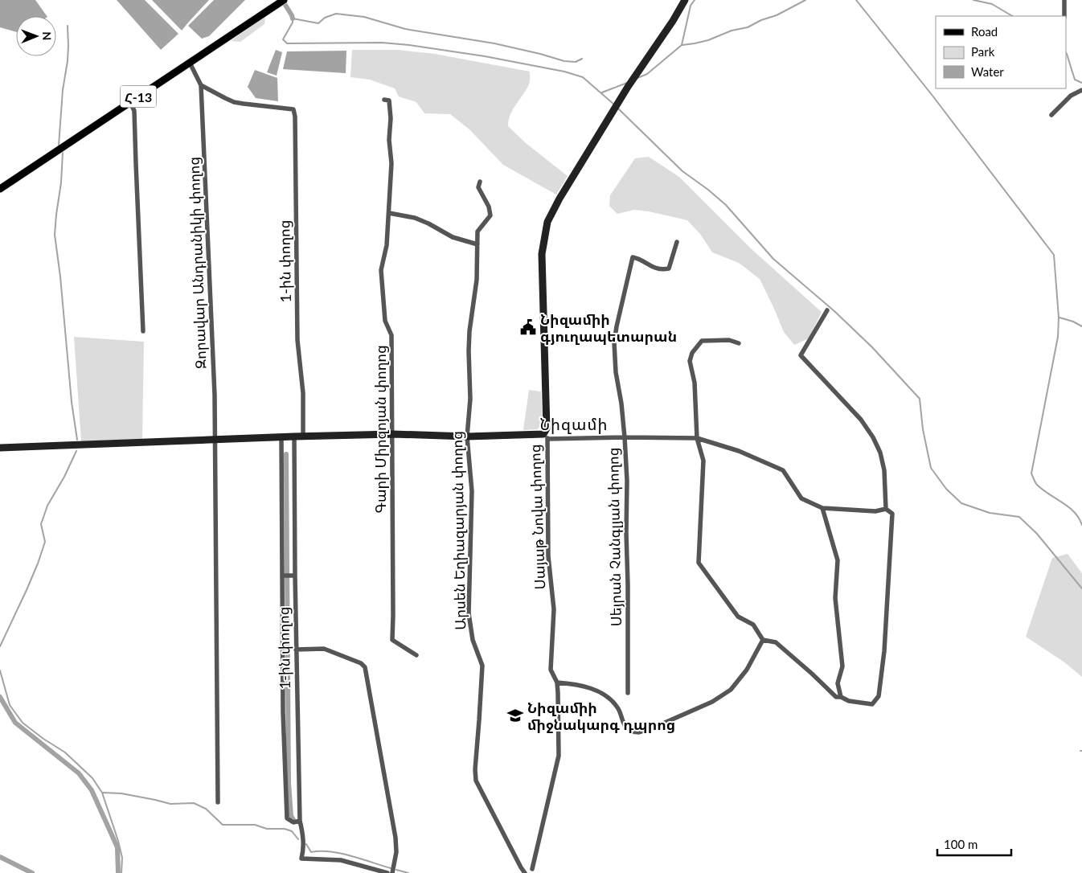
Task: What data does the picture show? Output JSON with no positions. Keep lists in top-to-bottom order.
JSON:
{
  "streets": {
    "main road": ["Հ-13", "Սայաթ Նովա փողոց"],
    "street": [
      "1-ին փողոց",
      "Զորավար Անդրանիկի փողոց",
      "Գարի Միրզոյան փողոց",
      "Արսեն Եղիազարյան փողոց",
      "Սեյրան Չանգլյան փողոց"
    ]
  },
  "crossings": [
    ["1-ին փողոց", "Զորավար Անդրանիկի փողոց"]
  ],
  "districts": ["Նիզամի"],
  "places": {
    "public building": ["Նիզամիի գյուղապետարան"],
    "school or university": ["Նիզամիի միջնակարգ դպրոց"]
  },
  "legend": ["Road", "Park", "Water"],
  "scale_bar": "100 m",
  "north": "right"
}
